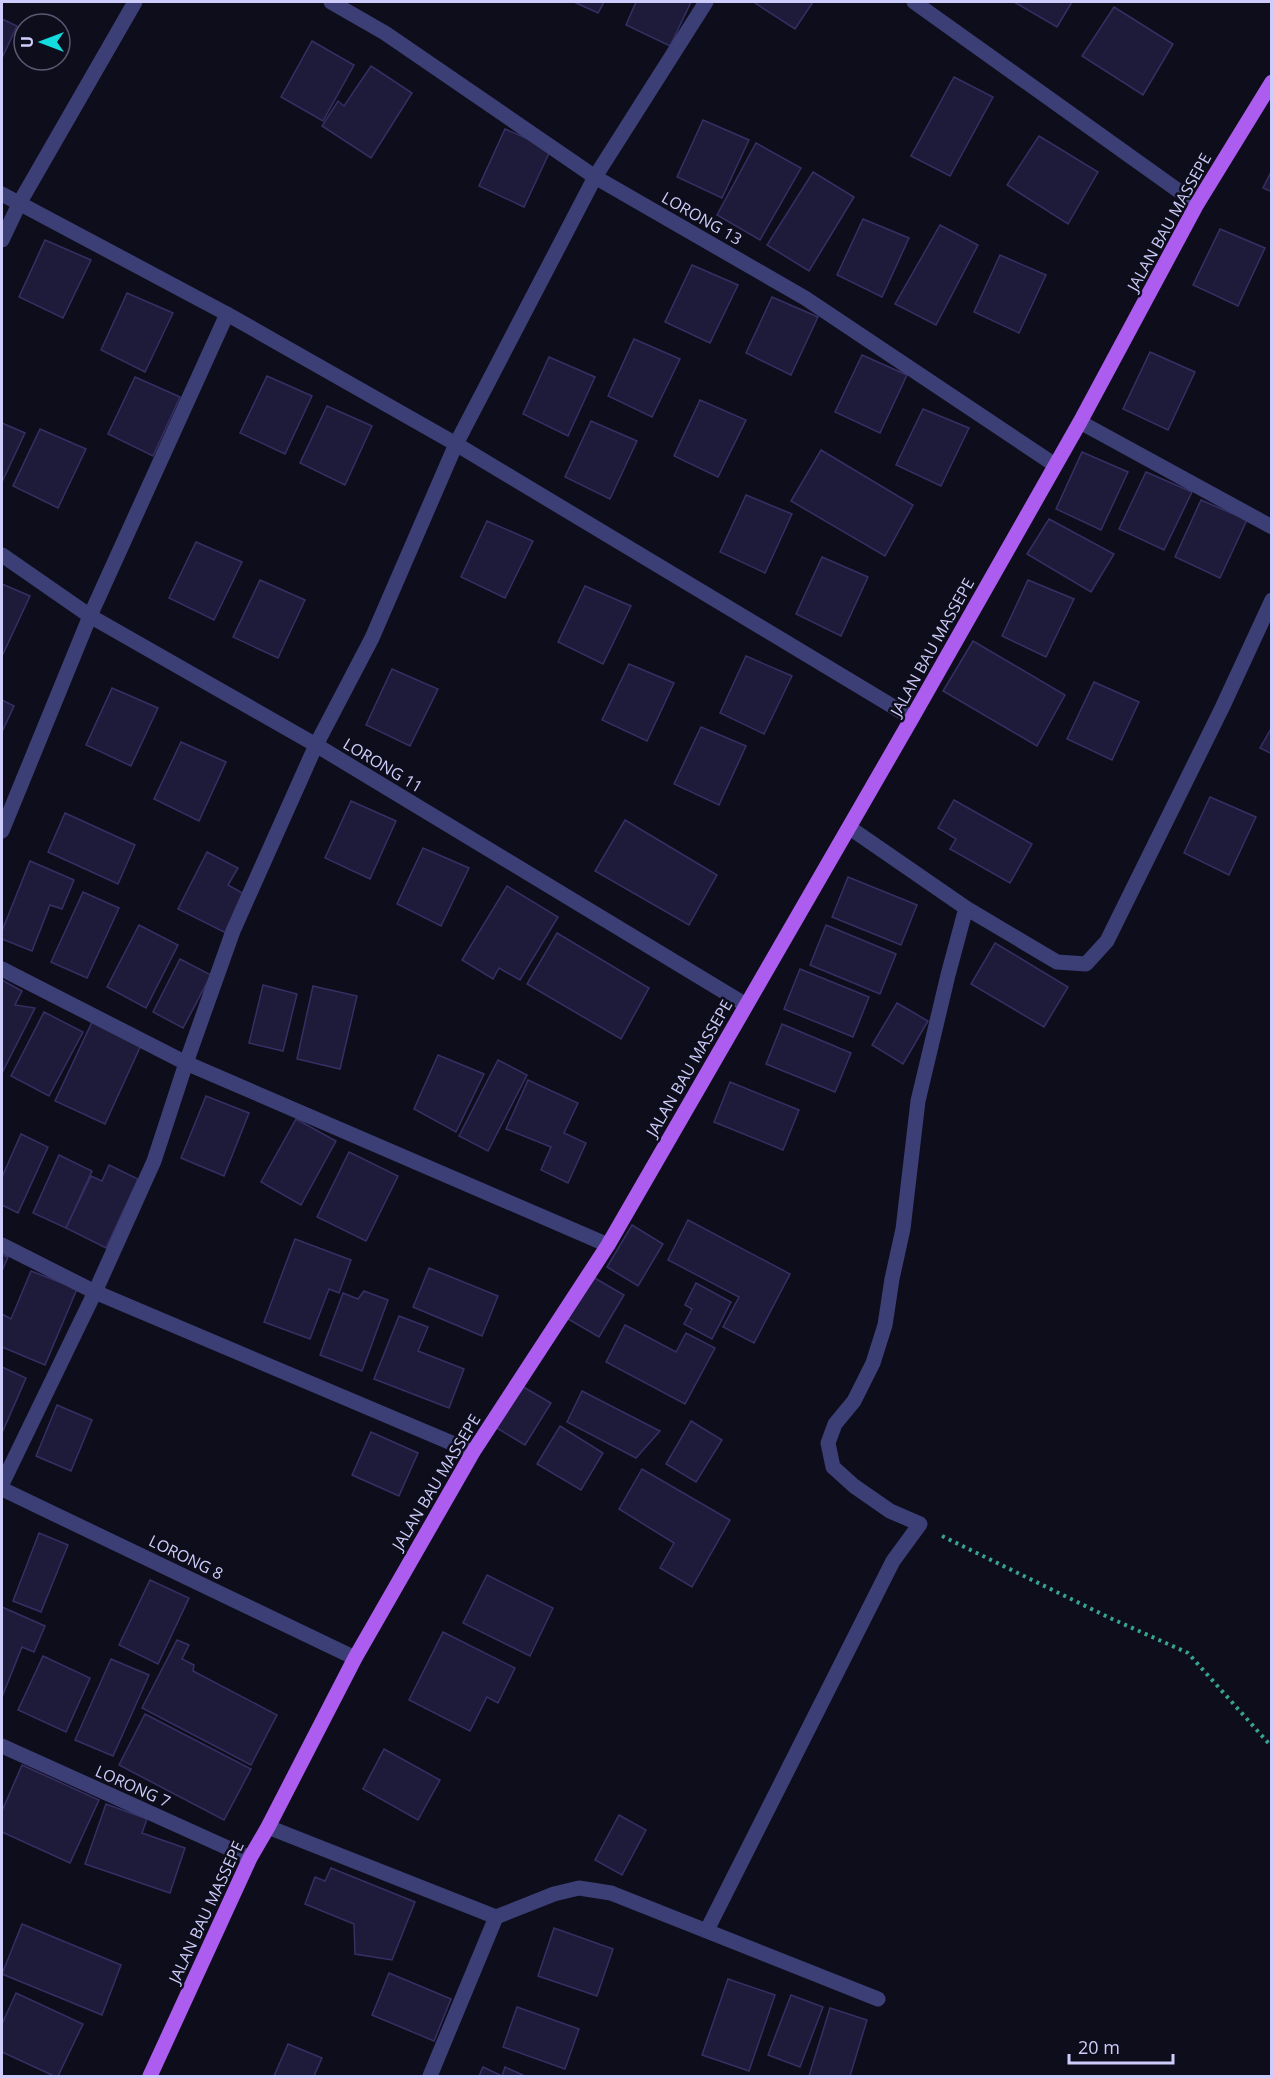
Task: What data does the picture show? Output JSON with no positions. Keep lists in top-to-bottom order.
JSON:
{
  "streets": {
    "main road": ["JALAN BAU MASSEPE"],
    "street": [
      "LORONG 13",
      "LORONG 11",
      "LORONG 8",
      "LORONG 7"
    ]
  },
  "crossings": [
    ["LORONG 13", "JALAN BAU MASSEPE"],
    ["JALAN BAU MASSEPE", "LORONG 11"],
    ["JALAN BAU MASSEPE", "LORONG 8"],
    ["JALAN BAU MASSEPE", "LORONG 7"]
  ],
  "scale_bar": "20 m",
  "north": "left"
}
